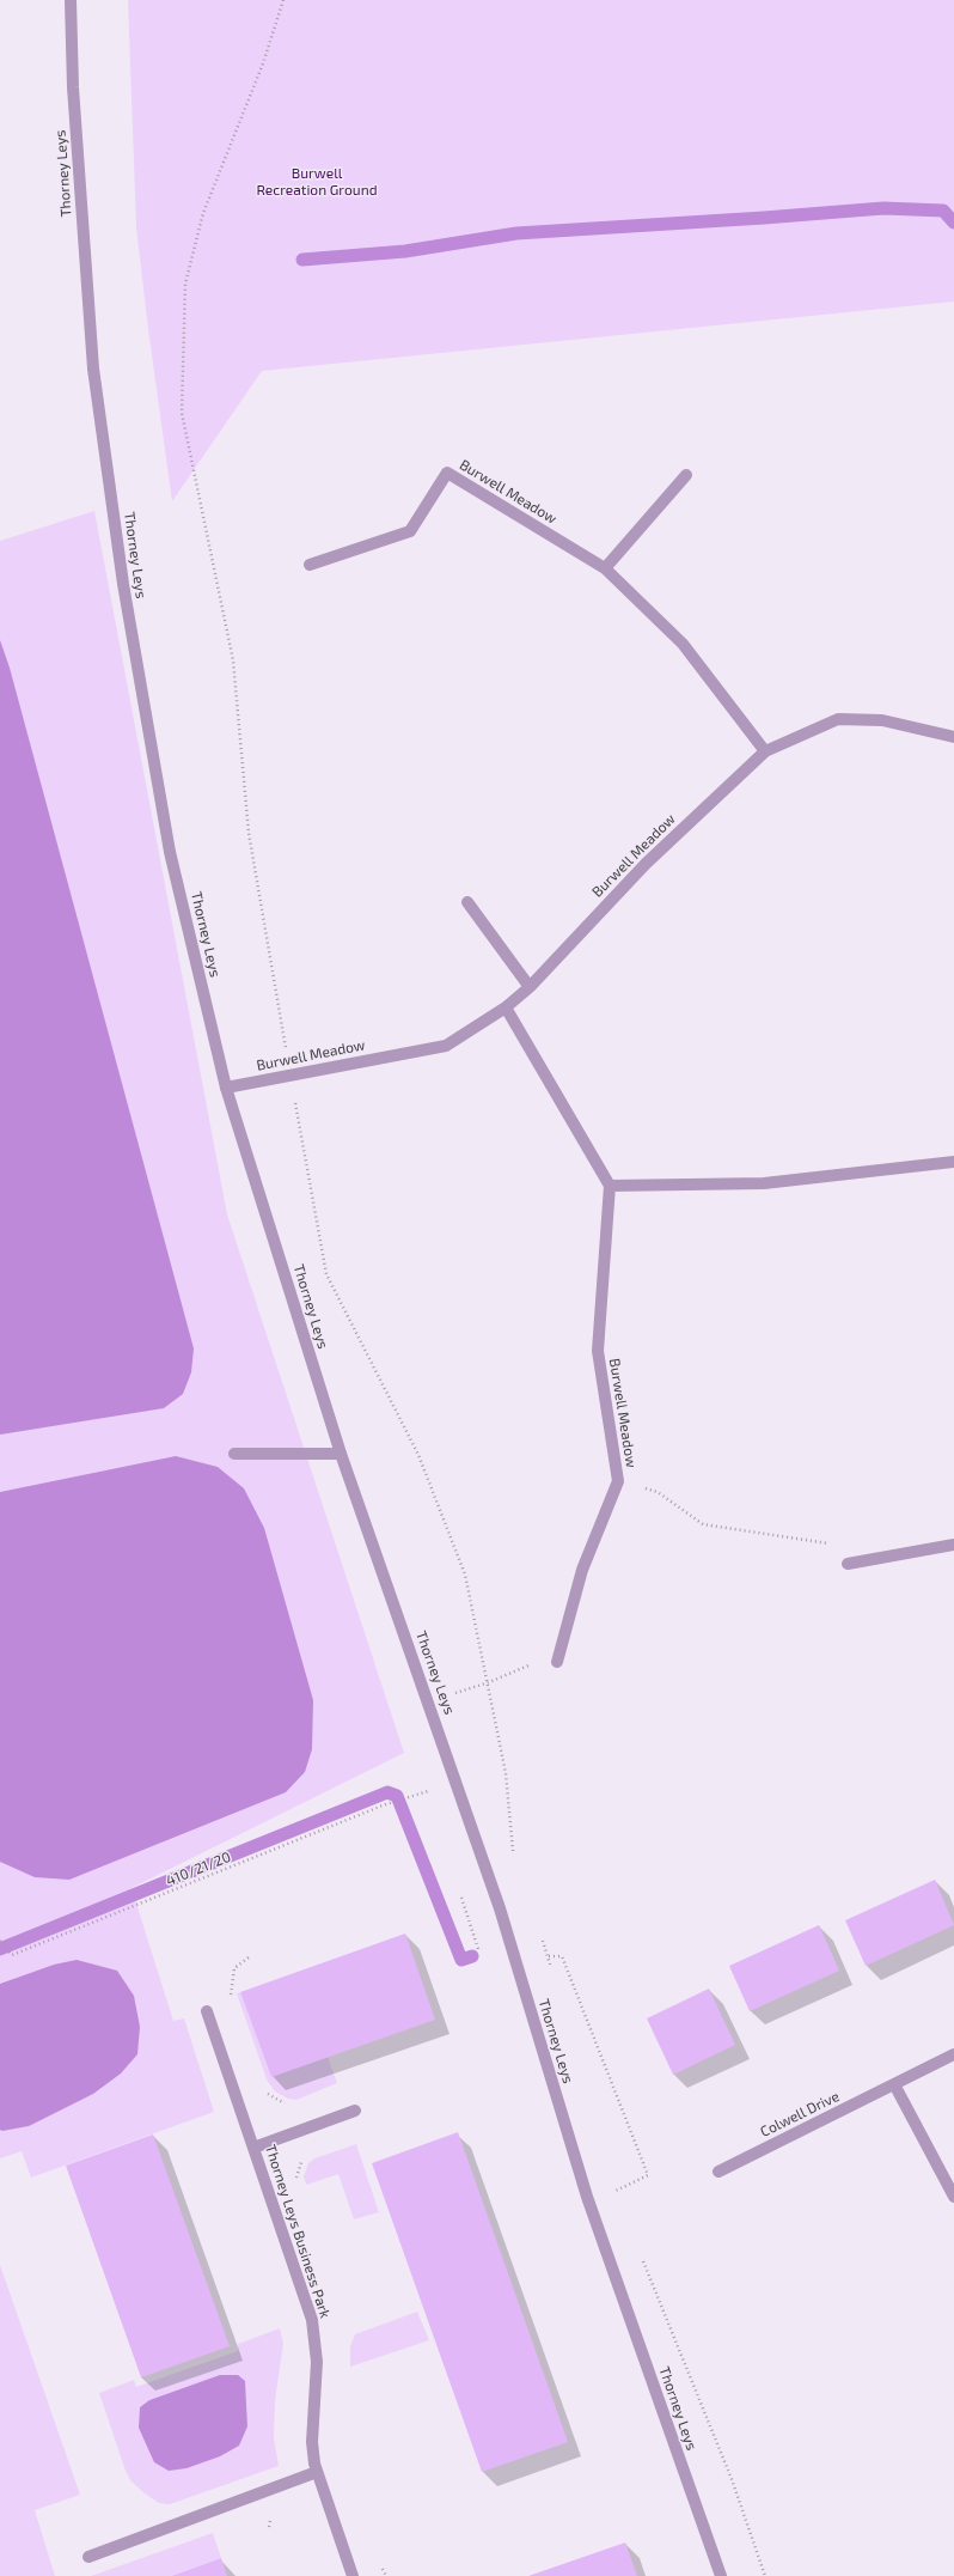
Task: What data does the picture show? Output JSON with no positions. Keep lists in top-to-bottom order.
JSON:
{
  "streets": {
    "street": [
      "Thorney Leys",
      "Burwell Meadow",
      "Colwell Drive",
      "Thorney Leys Business Park"
    ],
    "path": ["410/21/20"]
  },
  "crossings": [
    ["Thorney Leys", "Burwell Meadow"]
  ],
  "parks": ["Burwell Recreation Ground"]
}
